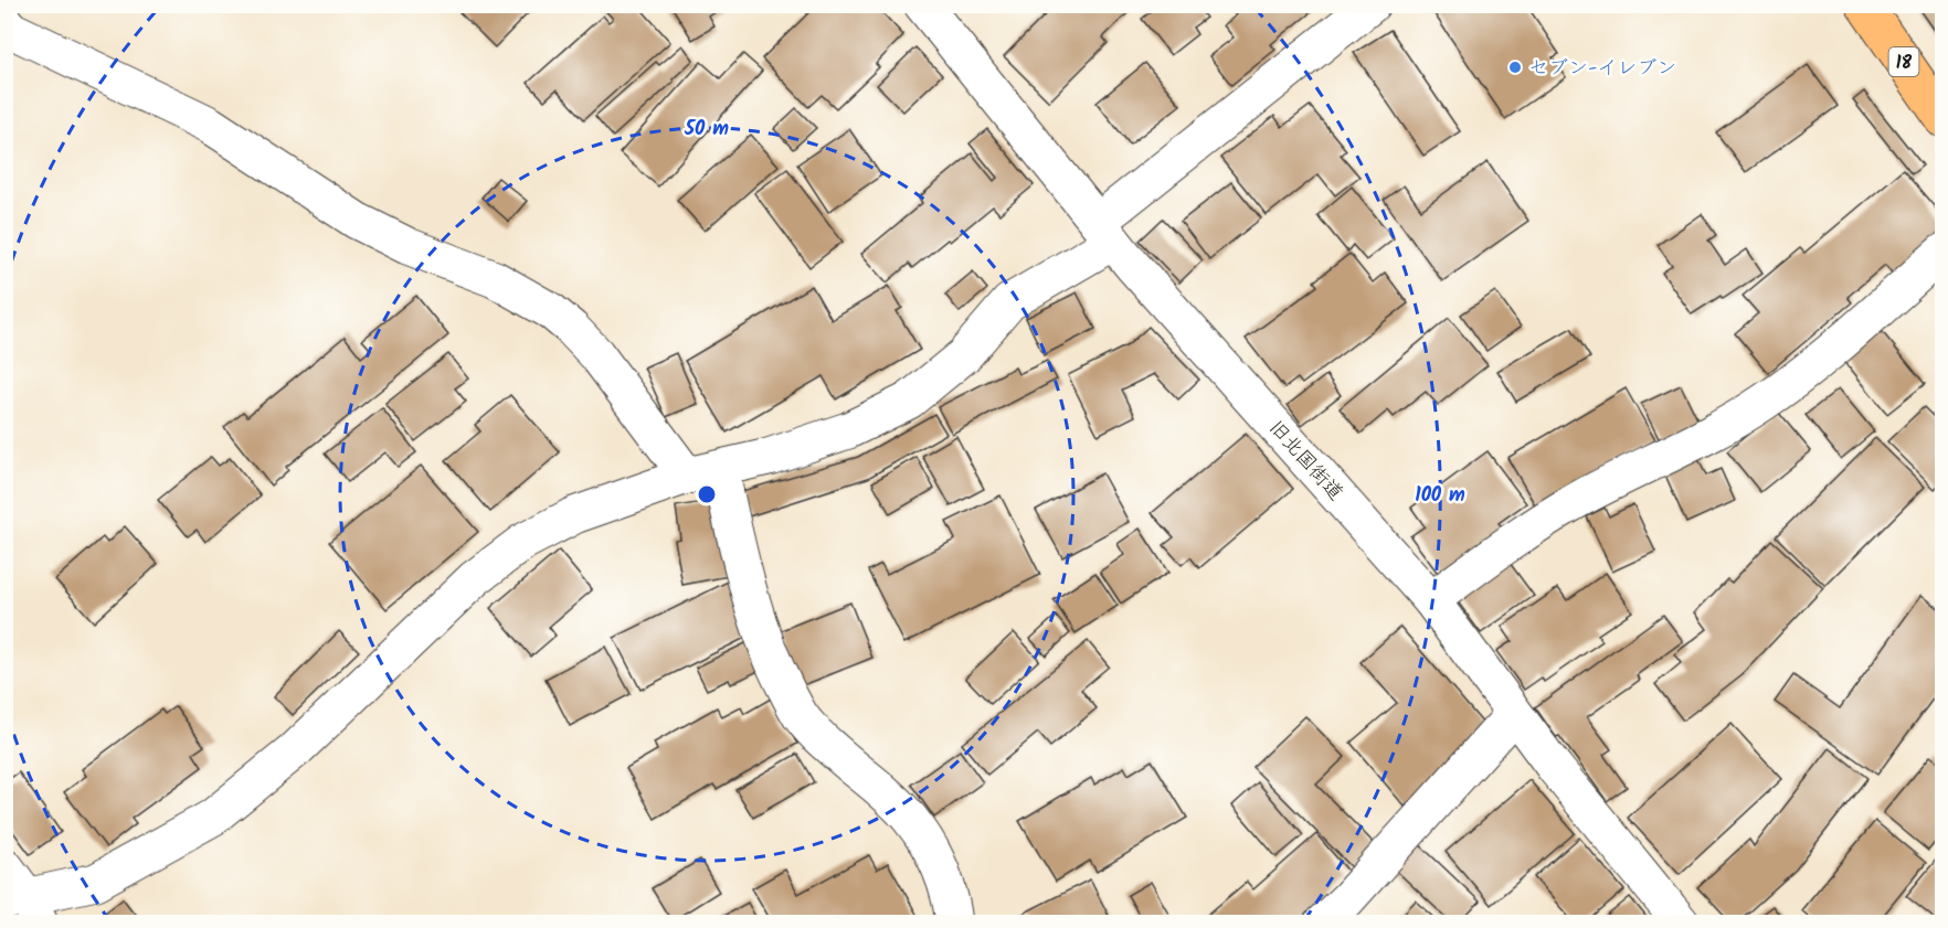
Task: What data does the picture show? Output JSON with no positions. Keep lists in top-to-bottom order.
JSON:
{
  "streets": {
    "highway": ["18"],
    "street": ["旧北国街道"]
  },
  "places": ["セブン-イレブン"],
  "rings": ["50 m", "100 m"]
}
